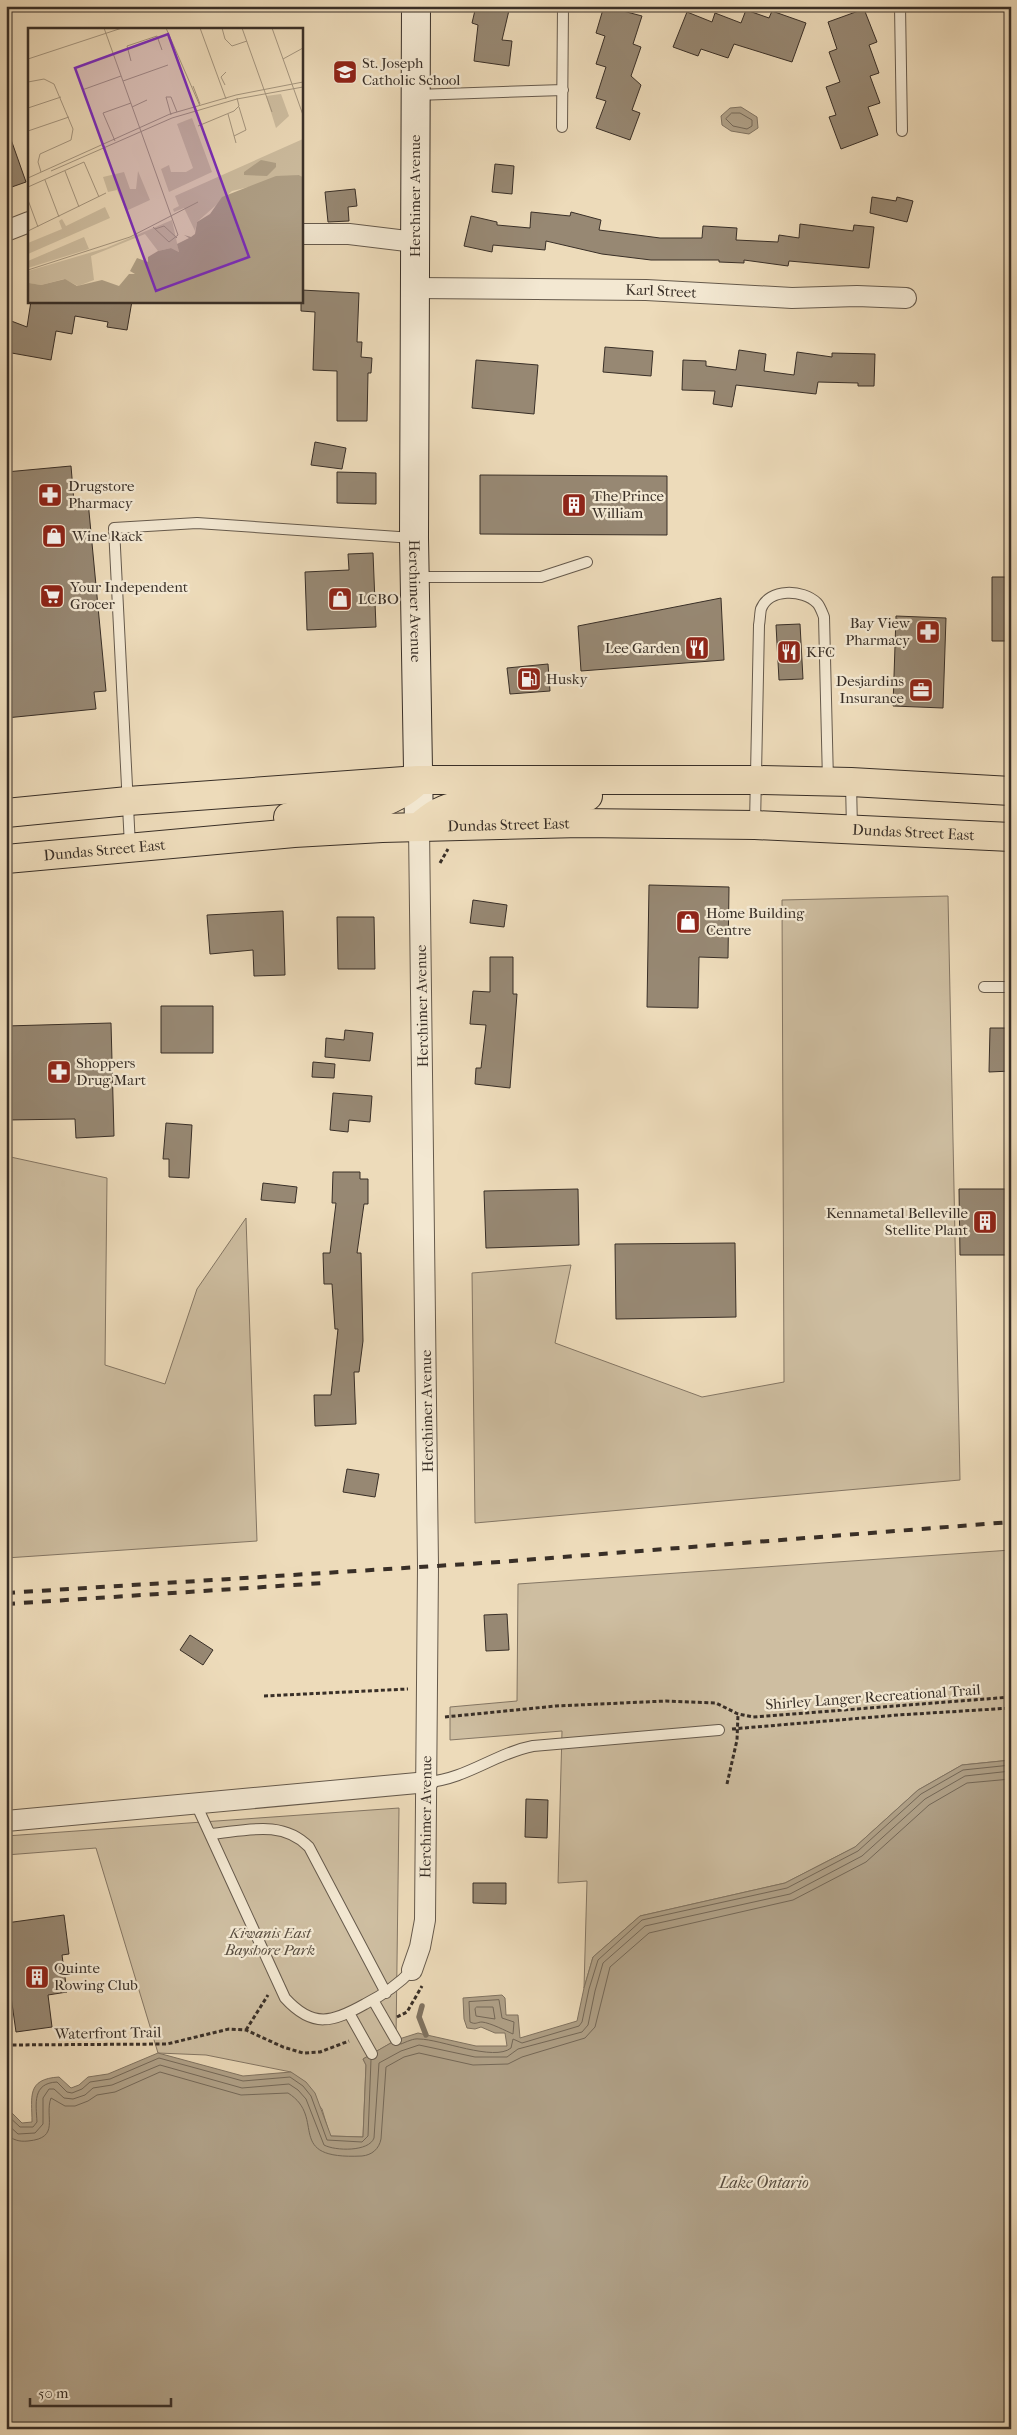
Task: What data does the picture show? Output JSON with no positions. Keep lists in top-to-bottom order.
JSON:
{
  "streets": {
    "main road": ["Dundas Street East"],
    "street": ["Herchimer Avenue", "Karl Street"],
    "path": ["Shirley Langer Recreational Trail", "Waterfront Trail"]
  },
  "crossings": [
    ["Herchimer Avenue", "Karl Street"],
    ["Herchimer Avenue", "Dundas Street East"]
  ],
  "water": ["Lake Ontario"],
  "parks": ["Kiwanis East Bayshore Park"],
  "places": {
    "school or university": ["St. Joseph Catholic School"],
    "pharmacy": ["Drugstore Pharmacy", "Bay View Pharmacy", "Shoppers Drug Mart"],
    "building": ["The Prince William", "Kennametal Belleville Stellite Plant", "Quinte Rowing Club"],
    "shop": ["Wine Rack", "LCBO", "Home Building Centre"],
    "supermarket": ["Your Independent Grocer"],
    "restaurant": ["Lee Garden", "KFC"],
    "fuel station": ["Husky"],
    "office": ["Desjardins Insurance"]
  },
  "scale_bar": "50 m"
}
